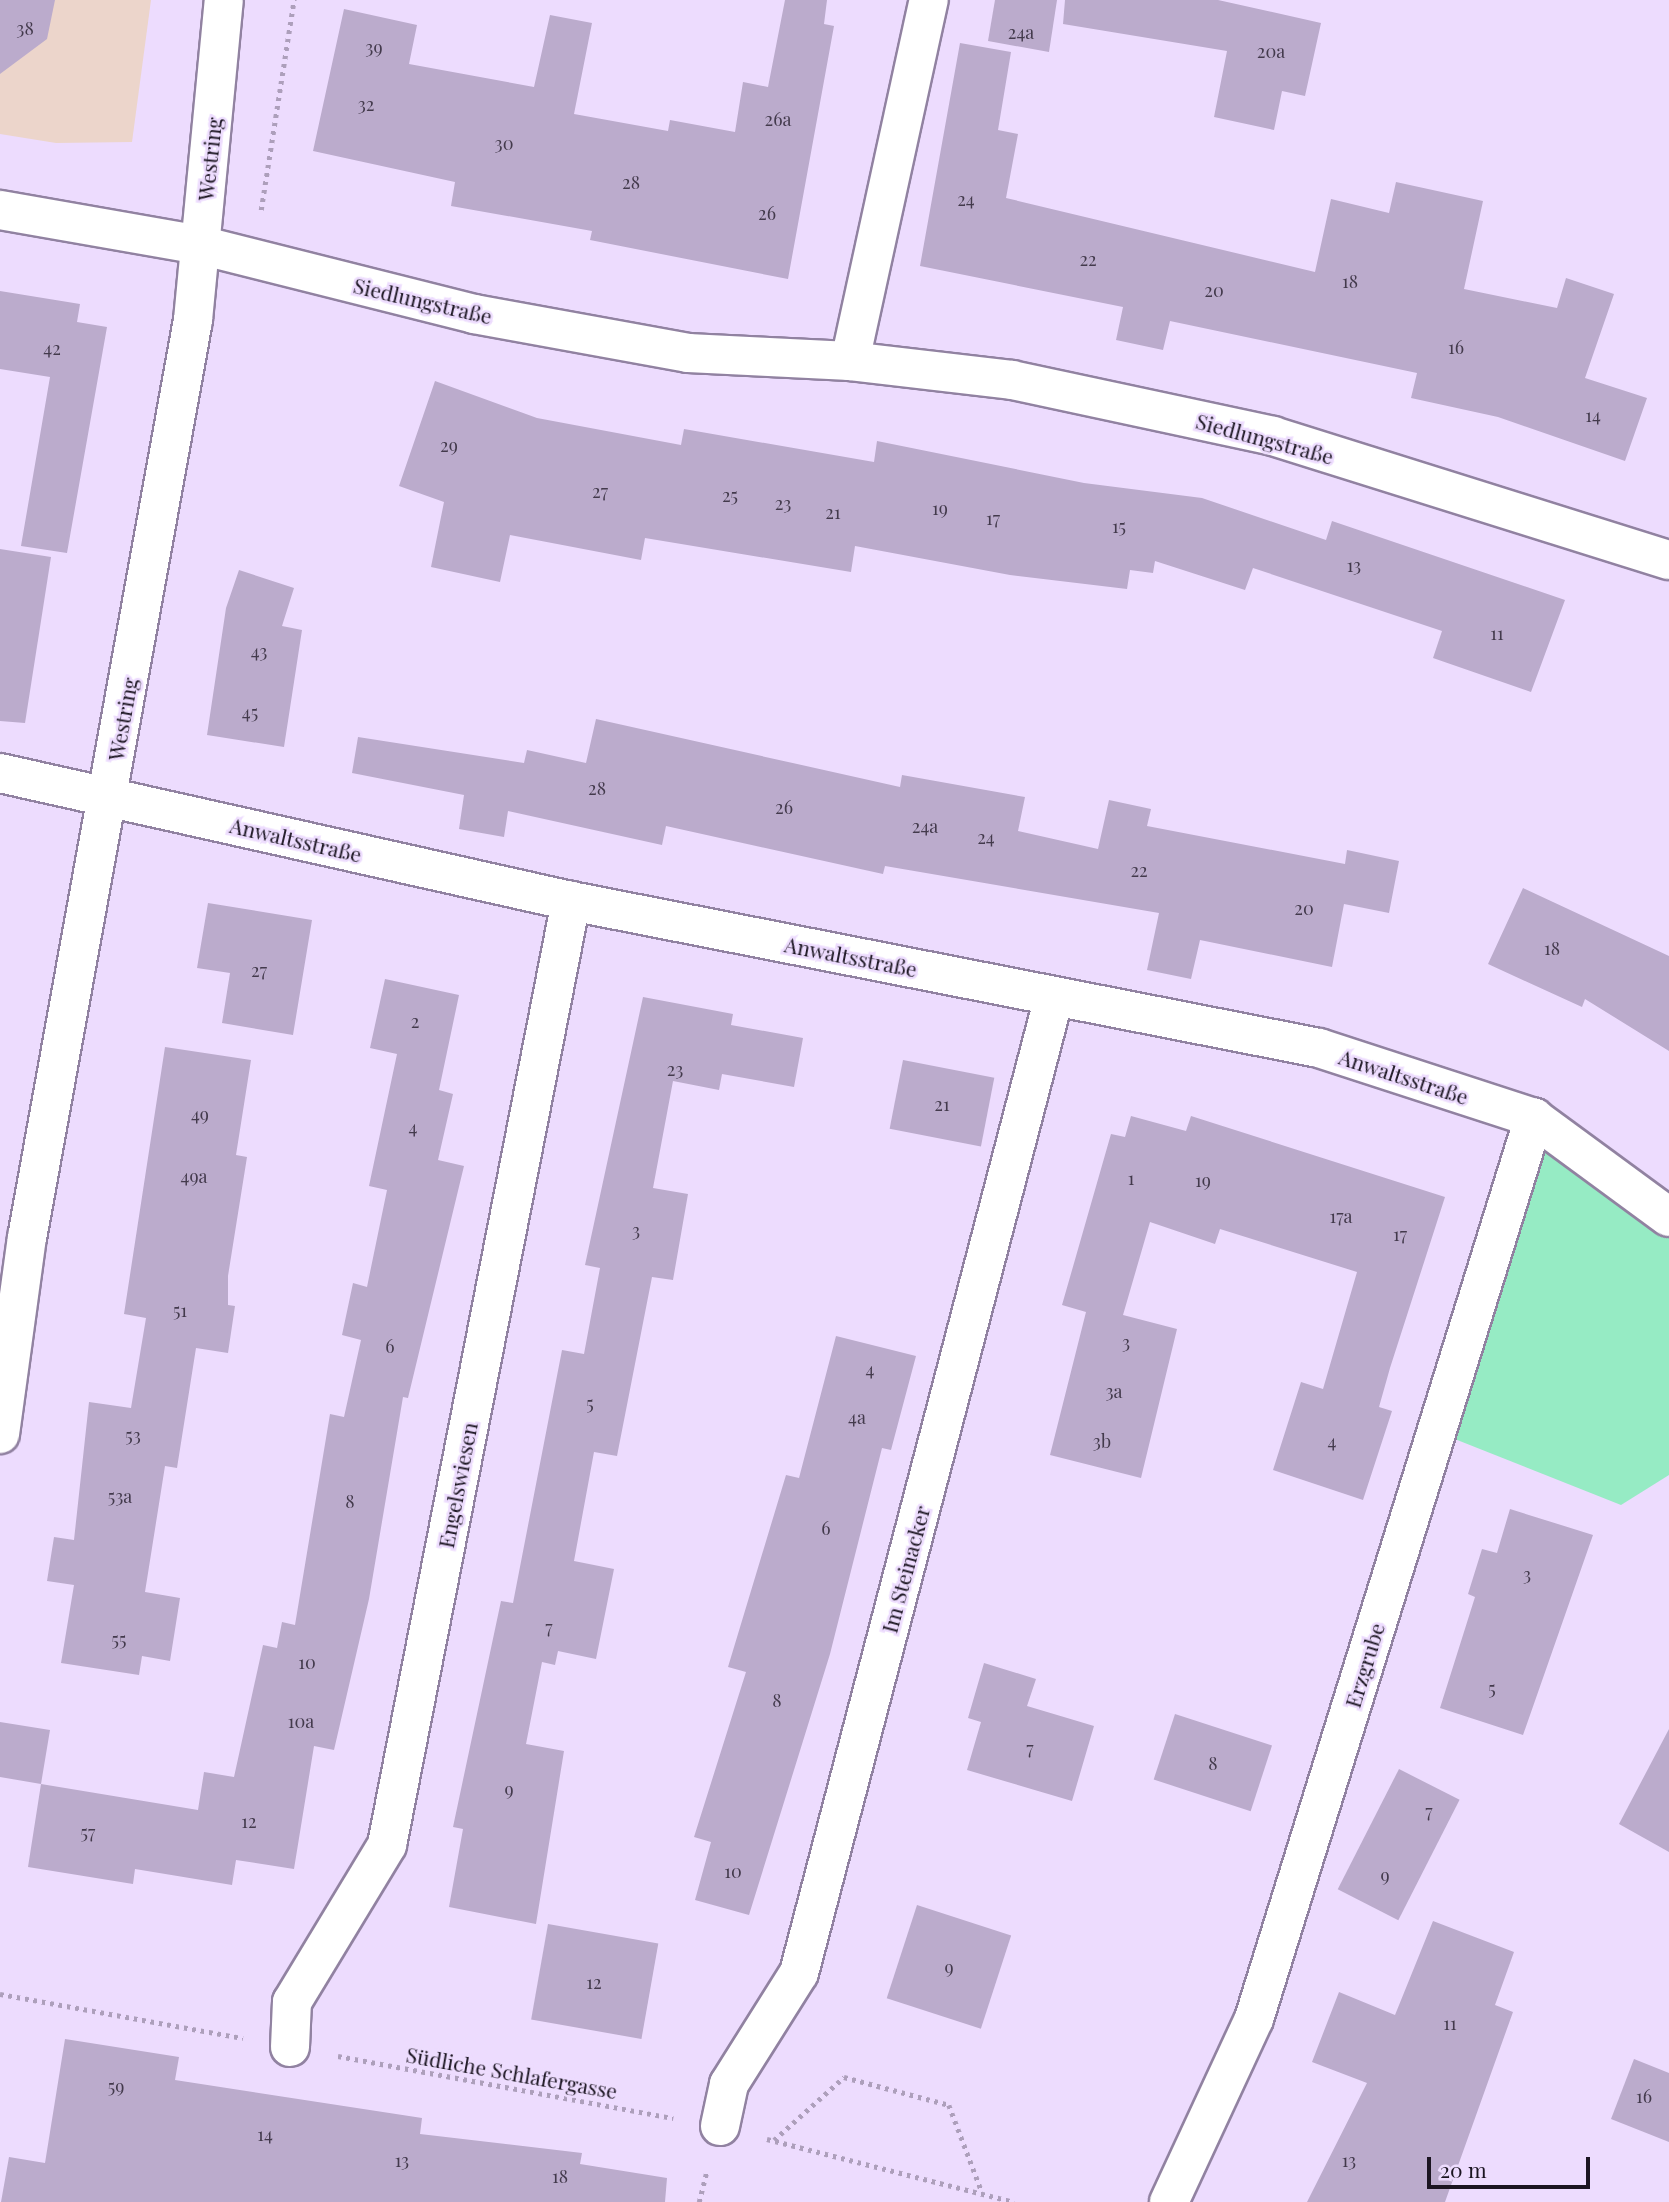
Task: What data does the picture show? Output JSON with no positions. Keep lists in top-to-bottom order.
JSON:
{
  "streets": {
    "street": [
      "Westring",
      "Siedlungstraße",
      "Anwaltsstraße",
      "Engelswiesen",
      "Im Steinacker",
      "Erzgrube"
    ],
    "path": ["Südliche Schlafergasse"]
  },
  "crossings": [
    ["Westring", "Siedlungstraße"],
    ["Westring", "Anwaltsstraße"],
    ["Anwaltsstraße", "Engelswiesen"],
    ["Anwaltsstraße", "Im Steinacker"],
    ["Anwaltsstraße", "Erzgrube"],
    ["Engelswiesen", "Südliche Schlafergasse"],
    ["Im Steinacker", "Südliche Schlafergasse"]
  ],
  "house_numbers": [
    "38",
    "24a",
    "39",
    "20a",
    "32",
    "26a",
    "30",
    "28",
    "24",
    "26",
    "22",
    "18",
    "20",
    "16",
    "42",
    "14",
    "29",
    "27",
    "25",
    "23",
    "19",
    "21",
    "17",
    "15",
    "13",
    "11",
    "43",
    "45",
    "28",
    "26",
    "24a",
    "24",
    "22",
    "20",
    "18",
    "27",
    "2",
    "23",
    "21",
    "49",
    "4",
    "49a",
    "1",
    "19",
    "17a",
    "3",
    "17",
    "51",
    "3",
    "6",
    "4",
    "3a",
    "5",
    "4a",
    "53",
    "3b",
    "4",
    "53a",
    "8",
    "6",
    "3",
    "7",
    "55",
    "10",
    "5",
    "8",
    "10a",
    "7",
    "8",
    "9",
    "7",
    "12",
    "57",
    "10",
    "9",
    "9",
    "12",
    "11",
    "59",
    "16",
    "14",
    "13",
    "13",
    "18"
  ],
  "scale_bar": "20 m"
}
